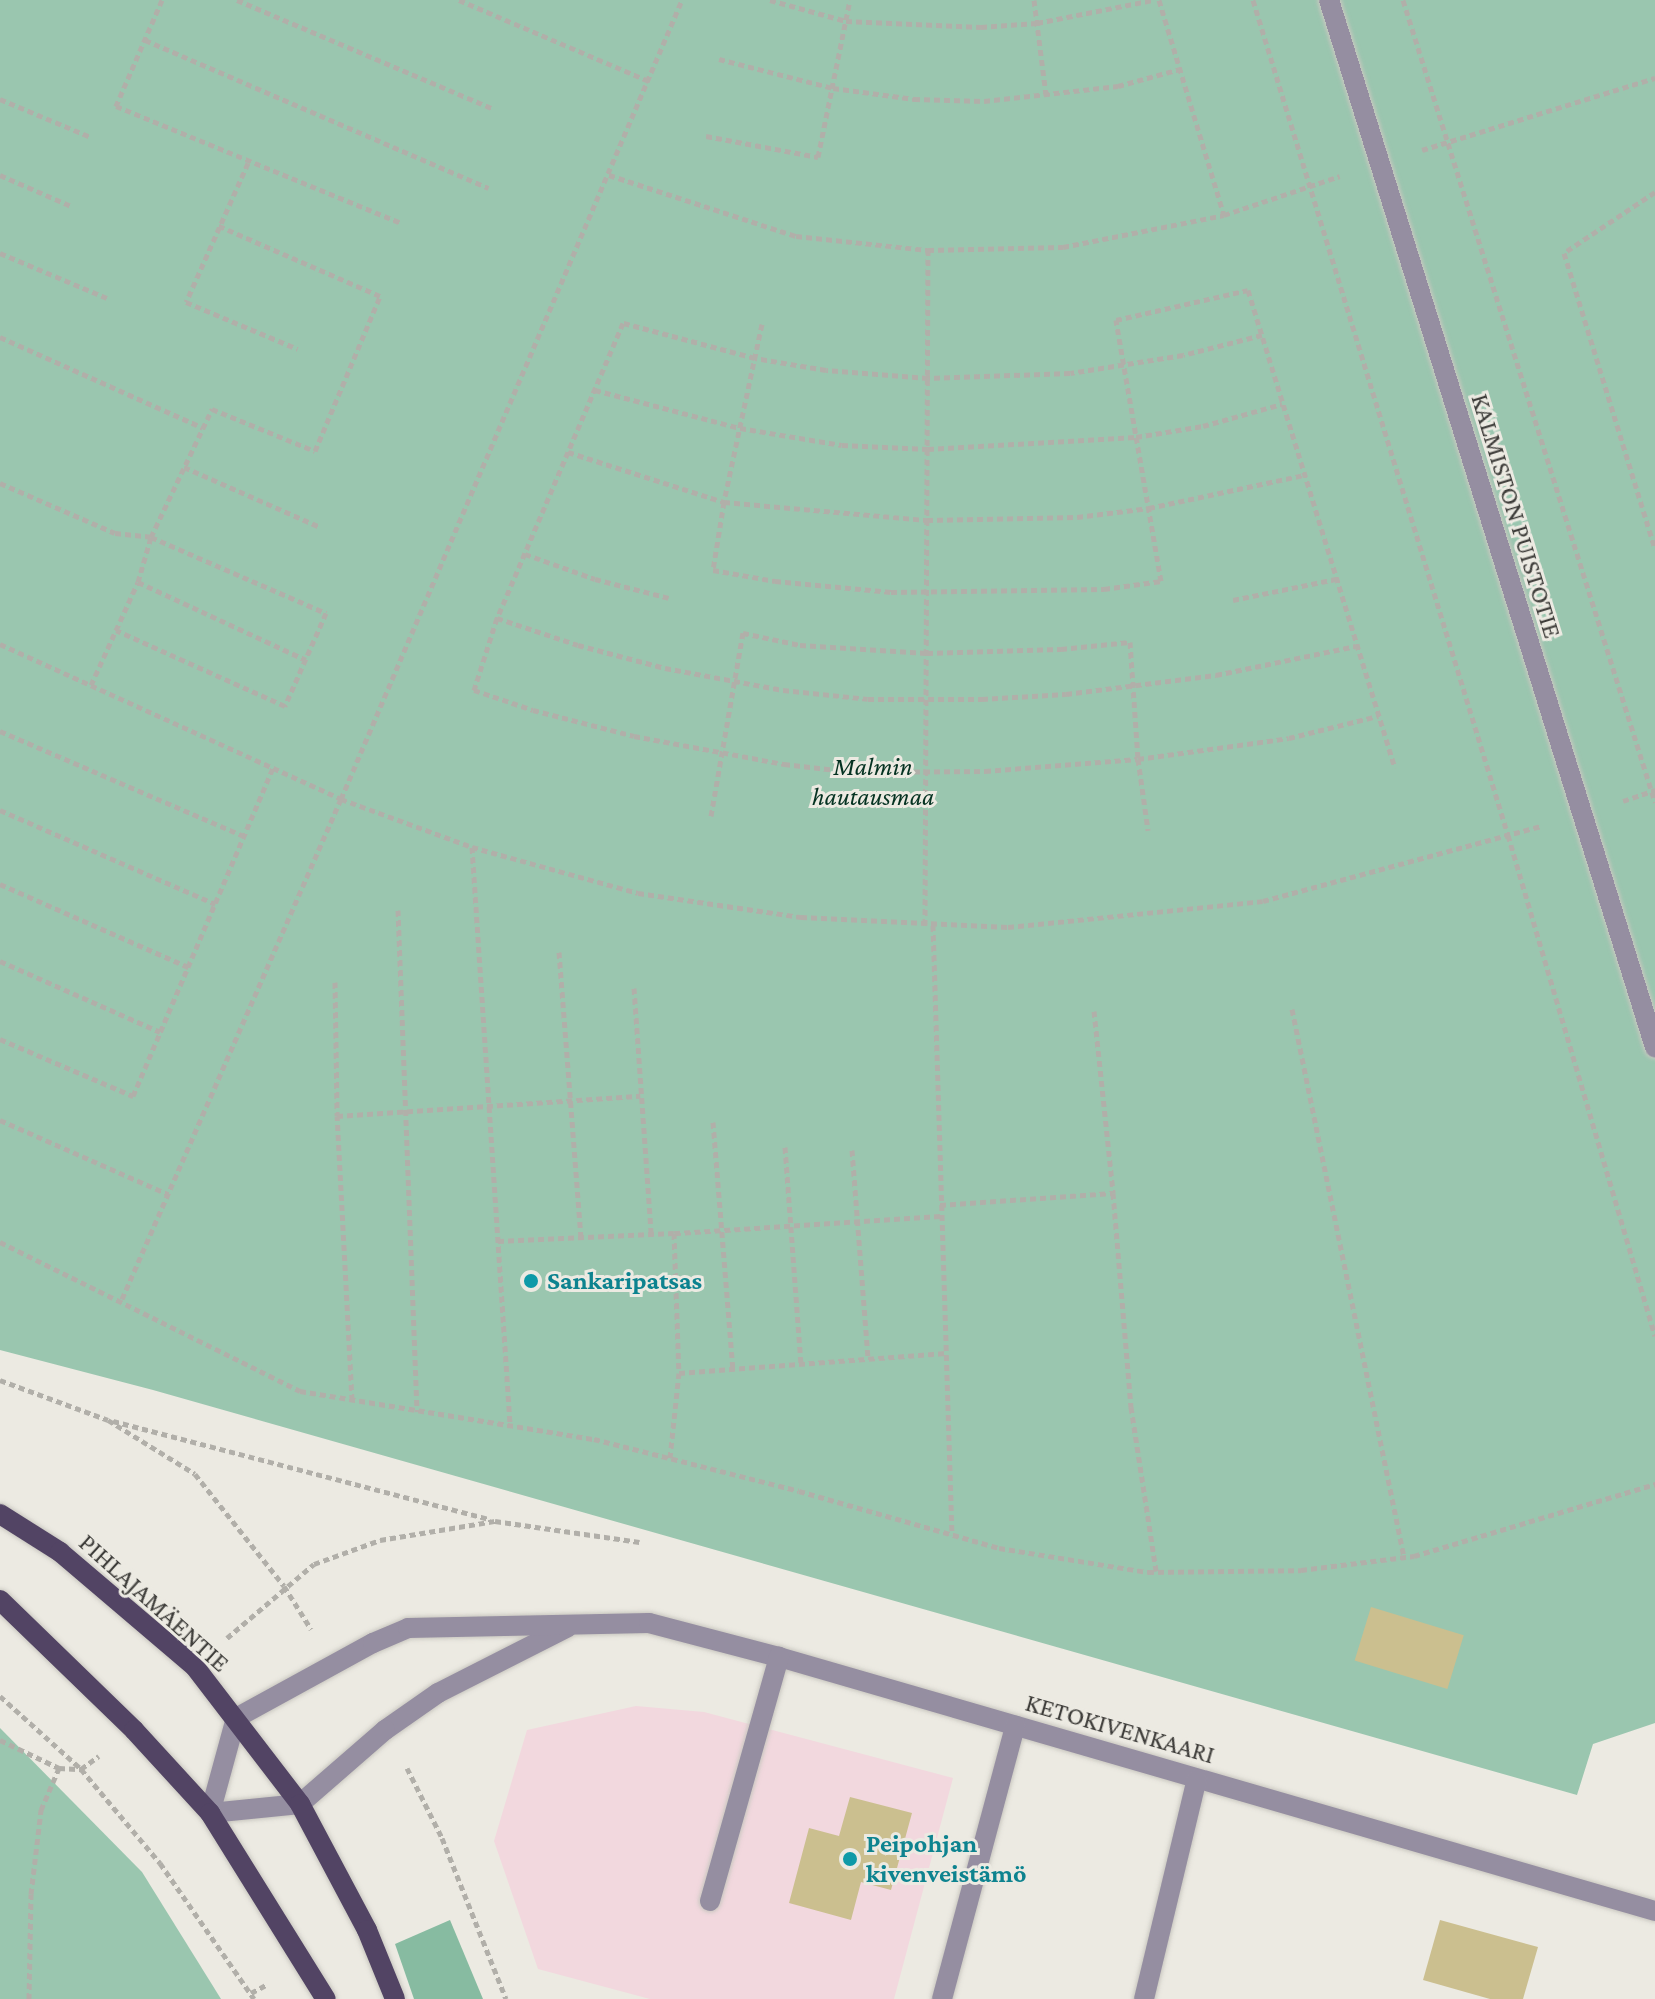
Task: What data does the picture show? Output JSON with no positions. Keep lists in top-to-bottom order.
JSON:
{
  "streets": {
    "main road": ["PIHLAJAMÄENTIE"],
    "street": ["KALMISTON PUISTOTIE", "KETOKIVENKAARI"]
  },
  "crossings": [
    ["PIHLAJAMÄENTIE", "KETOKIVENKAARI"]
  ],
  "parks": ["Malmin hautausmaa"],
  "places": ["Sankaripatsas", "Peipohjan kivenveistämö"]
}
